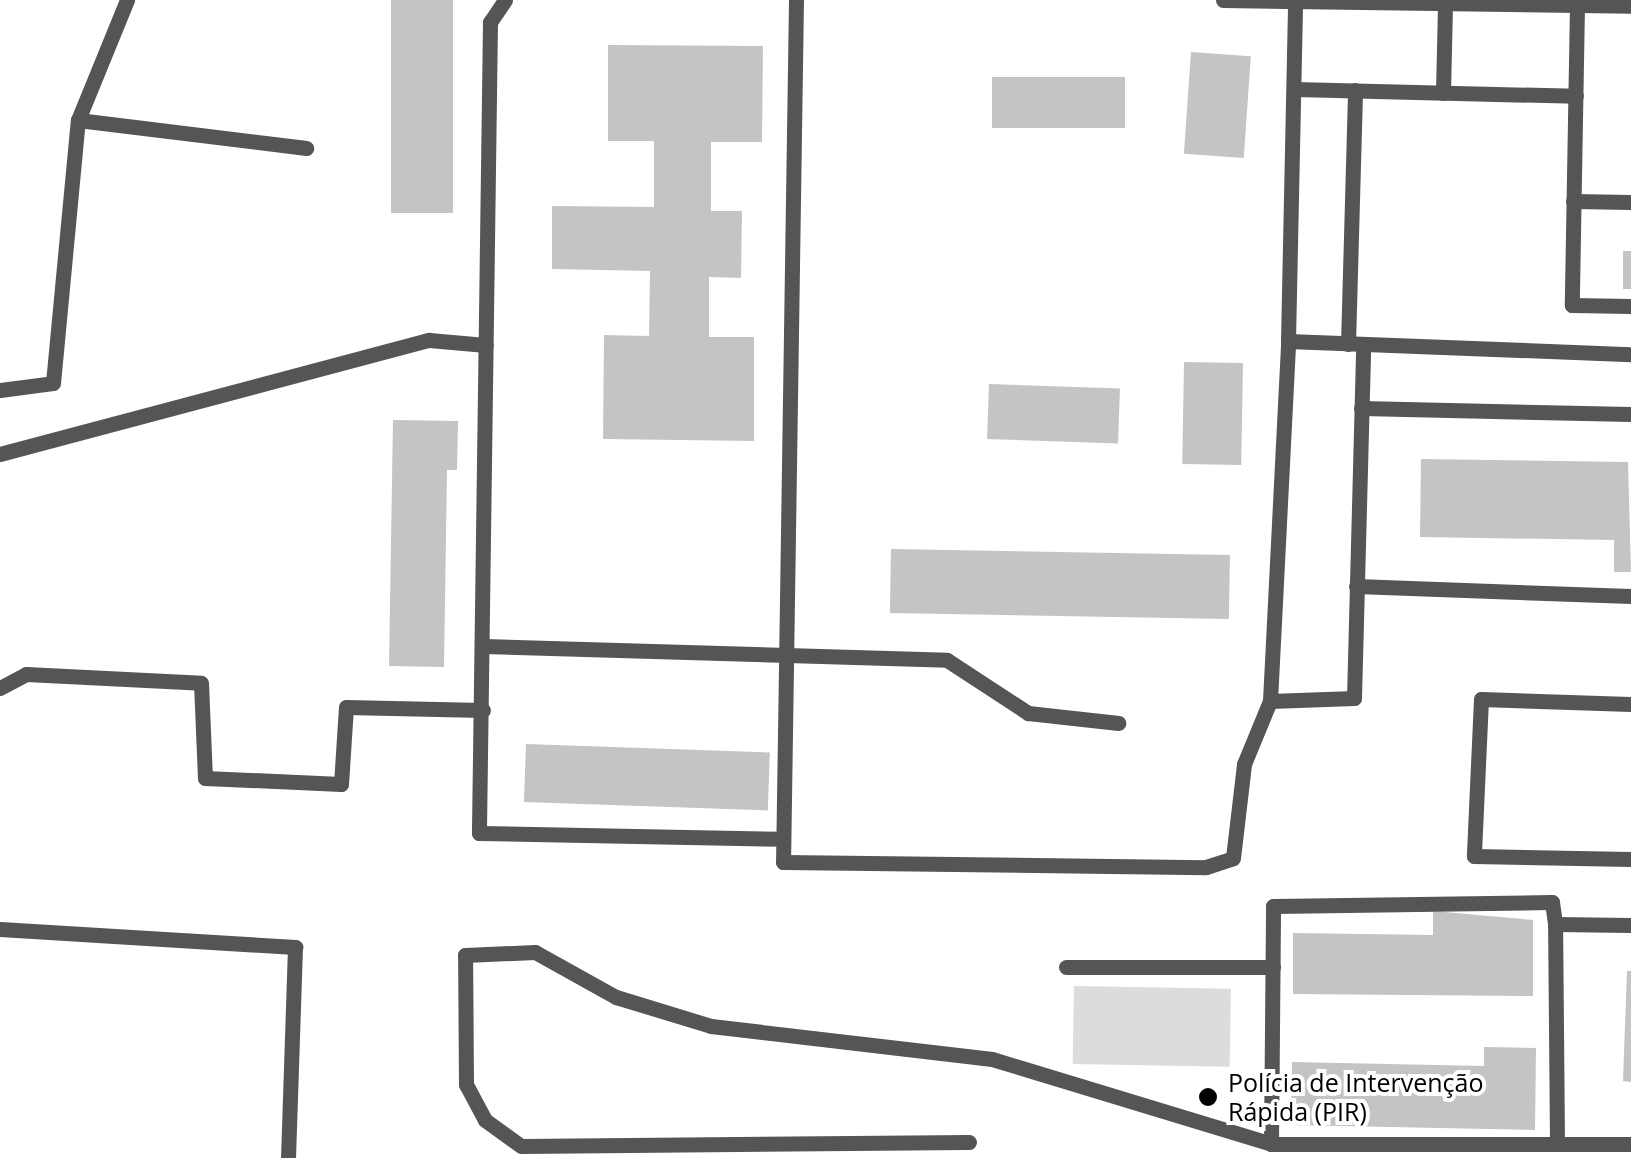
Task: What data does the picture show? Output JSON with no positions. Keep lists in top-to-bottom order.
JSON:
{
  "places": ["Polícia de Intervenção Rápida (PIR)"]
}
